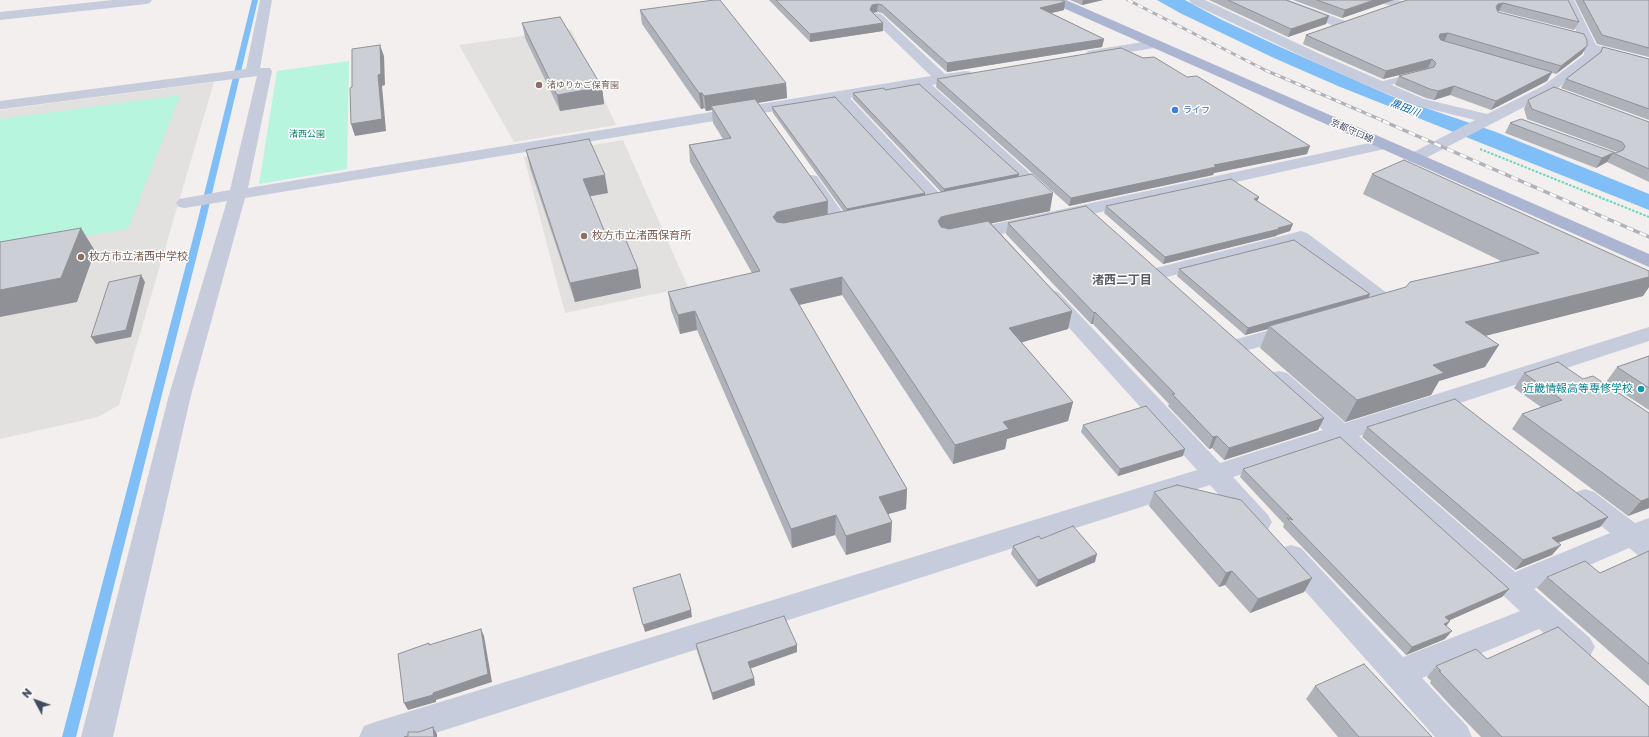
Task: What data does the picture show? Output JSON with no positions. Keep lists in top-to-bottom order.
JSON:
{
  "streets": {
    "main road": ["京都守口線"]
  },
  "districts": ["渚西二丁目"],
  "water": ["黒田川"],
  "parks": ["渚西公園"],
  "places": [
    "渚ゆりかご保育園",
    "ライフ",
    "枚方市立渚西保育所",
    "枚方市立渚西中学校",
    "近畿情報高等専修学校"
  ],
  "north": "top left"
}
